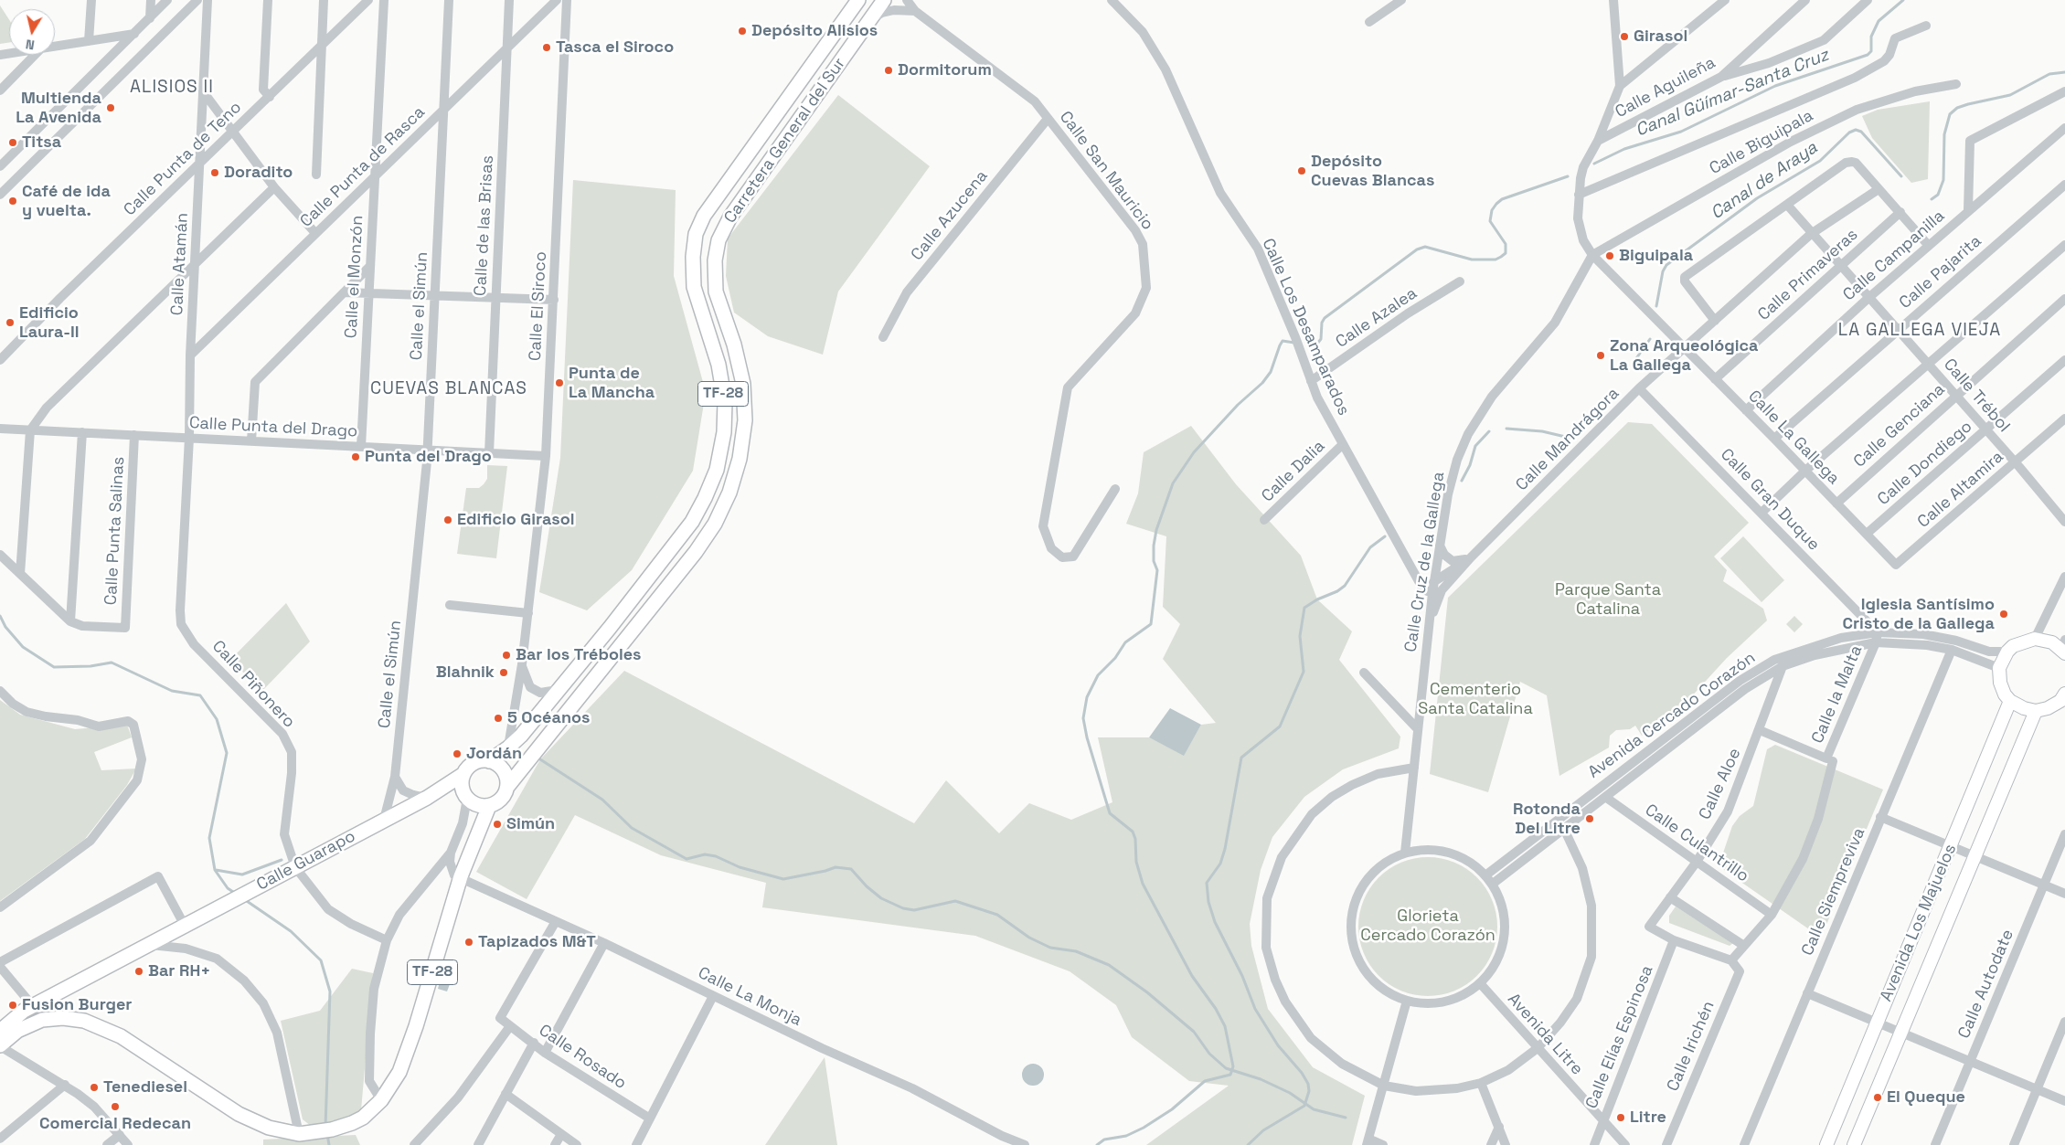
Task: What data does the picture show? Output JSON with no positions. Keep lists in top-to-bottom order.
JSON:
{
  "streets": {
    "main road": ["Carretera General del Sur", "TF-28", "Calle Guarapo"],
    "street": [
      "Calle Aguileña",
      "Calle Biguipala",
      "Calle Punta de Teno",
      "Calle Punta de Rasca",
      "Calle San Mauricio",
      "Calle Azucena",
      "Calle de las Brisas",
      "Calle Campanilla",
      "Calle Atamán",
      "Calle Pajarita",
      "Calle Primaveras",
      "Calle el Monzón",
      "Calle el Simún",
      "Calle El Siroco",
      "Calle Azalea",
      "Calle Los Desamparados",
      "Calle Trébol",
      "Calle Genciana",
      "Calle Punta del Drago",
      "Calle La Gallega",
      "Calle Mandrágora",
      "Calle Dondiego",
      "Calle Dalia",
      "Calle Altamira",
      "Calle Gran Duque",
      "Calle Punta Salinas",
      "Calle Cruz de la Gallega",
      "Calle Piñonero",
      "Calle la Malta",
      "Avenida Cercado Corazón",
      "Calle Aloe",
      "Calle Culantrillo",
      "Calle Siempreviva",
      "Avenida Los Majuelos",
      "Calle Autodate",
      "Calle La Monja",
      "Avenida Litre",
      "Calle Elías Espinosa",
      "Calle Irichén",
      "Calle Rosado"
    ]
  },
  "crossings": [
    ["Carretera General del Sur", "Calle El Siroco"],
    ["Carretera General del Sur", "TF-28"],
    ["Carretera General del Sur", "Calle Guarapo"],
    ["Calle Biguipala", "Calle La Gallega"],
    ["Calle Biguipala", "Calle Cruz de la Gallega"],
    ["Calle Punta de Teno", "Calle Atamán"],
    ["Calle Punta de Rasca", "Calle de las Brisas"],
    ["Calle Punta de Rasca", "Calle Atamán"],
    ["Calle Punta de Rasca", "Calle el Monzón"],
    ["Calle Punta de Rasca", "Calle el Simún"],
    ["Calle San Mauricio", "Calle Azucena"],
    ["Calle de las Brisas", "Calle Punta del Drago"],
    ["Calle Campanilla", "Calle Trébol"],
    ["Calle Campanilla", "Calle La Gallega"],
    ["Calle Atamán", "Calle Punta del Drago"],
    ["Calle Atamán", "Calle Piñonero"],
    ["Calle Pajarita", "Calle Trébol"],
    ["Calle Pajarita", "Calle La Gallega"],
    ["Calle Primaveras", "Calle Trébol"],
    ["Calle Primaveras", "Calle La Gallega"],
    ["Calle el Monzón", "Calle Punta del Drago"],
    ["Calle el Simún", "Calle Punta del Drago"],
    ["Calle el Simún", "Calle Guarapo"],
    ["Calle El Siroco", "Calle Punta del Drago"],
    ["Calle Azalea", "Calle Los Desamparados"],
    ["Calle Los Desamparados", "Calle Dalia"],
    ["Calle Los Desamparados", "Calle Cruz de la Gallega"],
    ["TF-28", "Calle Guarapo"],
    ["TF-28", "Calle La Monja"],
    ["Calle Trébol", "Calle Genciana"],
    ["Calle Trébol", "Calle Mandrágora"],
    ["Calle Trébol", "Calle Dondiego"],
    ["Calle Trébol", "Calle Altamira"],
    ["Calle Genciana", "Calle La Gallega"],
    ["Calle Punta del Drago", "Calle Punta Salinas"],
    ["Calle La Gallega", "Calle Mandrágora"],
    ["Calle La Gallega", "Calle Dondiego"],
    ["Calle La Gallega", "Calle Altamira"],
    ["Calle La Gallega", "Calle Cruz de la Gallega"],
    ["Calle Mandrágora", "Calle Gran Duque"],
    ["Calle Mandrágora", "Calle Cruz de la Gallega"],
    ["Calle Gran Duque", "Calle la Malta"],
    ["Calle Gran Duque", "Avenida Cercado Corazón"],
    ["Calle Cruz de la Gallega", "Avenida Cercado Corazón"],
    ["Calle Cruz de la Gallega", "Avenida Litre"],
    ["Calle Piñonero", "Calle Guarapo"],
    ["Calle la Malta", "Avenida Cercado Corazón"],
    ["Calle la Malta", "Calle Culantrillo"],
    ["Calle la Malta", "Calle Irichén"],
    ["Avenida Cercado Corazón", "Calle Aloe"],
    ["Avenida Cercado Corazón", "Calle Culantrillo"],
    ["Avenida Cercado Corazón", "Calle Siempreviva"],
    ["Avenida Cercado Corazón", "Avenida Litre"],
    ["Calle Aloe", "Calle Culantrillo"],
    ["Calle Aloe", "Calle Elías Espinosa"],
    ["Calle La Monja", "Calle Rosado"],
    ["Avenida Litre", "Calle Elías Espinosa"]
  ],
  "districts": ["ALISIOS II", "LA GALLEGA VIEJA", "CUEVAS BLANCAS"],
  "water": ["Canal Güímar-Santa Cruz", "Canal de Araya"],
  "parks": ["Parque Santa Catalina", "Cementerio Santa Catalina", "Glorieta Cercado Corazón"],
  "places": [
    "Depósito Alisios",
    "Girasol",
    "Tasca el Siroco",
    "Dormitorum",
    "Multienda La Avenida",
    "Titsa",
    "Depósito Cuevas Blancas",
    "Doradito",
    "Café de ida y vuelta.",
    "Biguipala",
    "Edificio Laura-II",
    "Zona Arqueológica La Gallega",
    "Punta de La Mancha",
    "Punta del Drago",
    "Edificio Girasol",
    "Iglesia Santísimo Cristo de la Gallega",
    "Bar los Tréboles",
    "Blahnik",
    "5 Océanos",
    "Jordán",
    "Rotonda Del Litre",
    "Simún",
    "Tapizados M&T",
    "Bar RH+",
    "Fusion Burger",
    "Tenediesel",
    "El Queque",
    "Comercial Redecan",
    "Litre"
  ],
  "north": "bottom"
}
